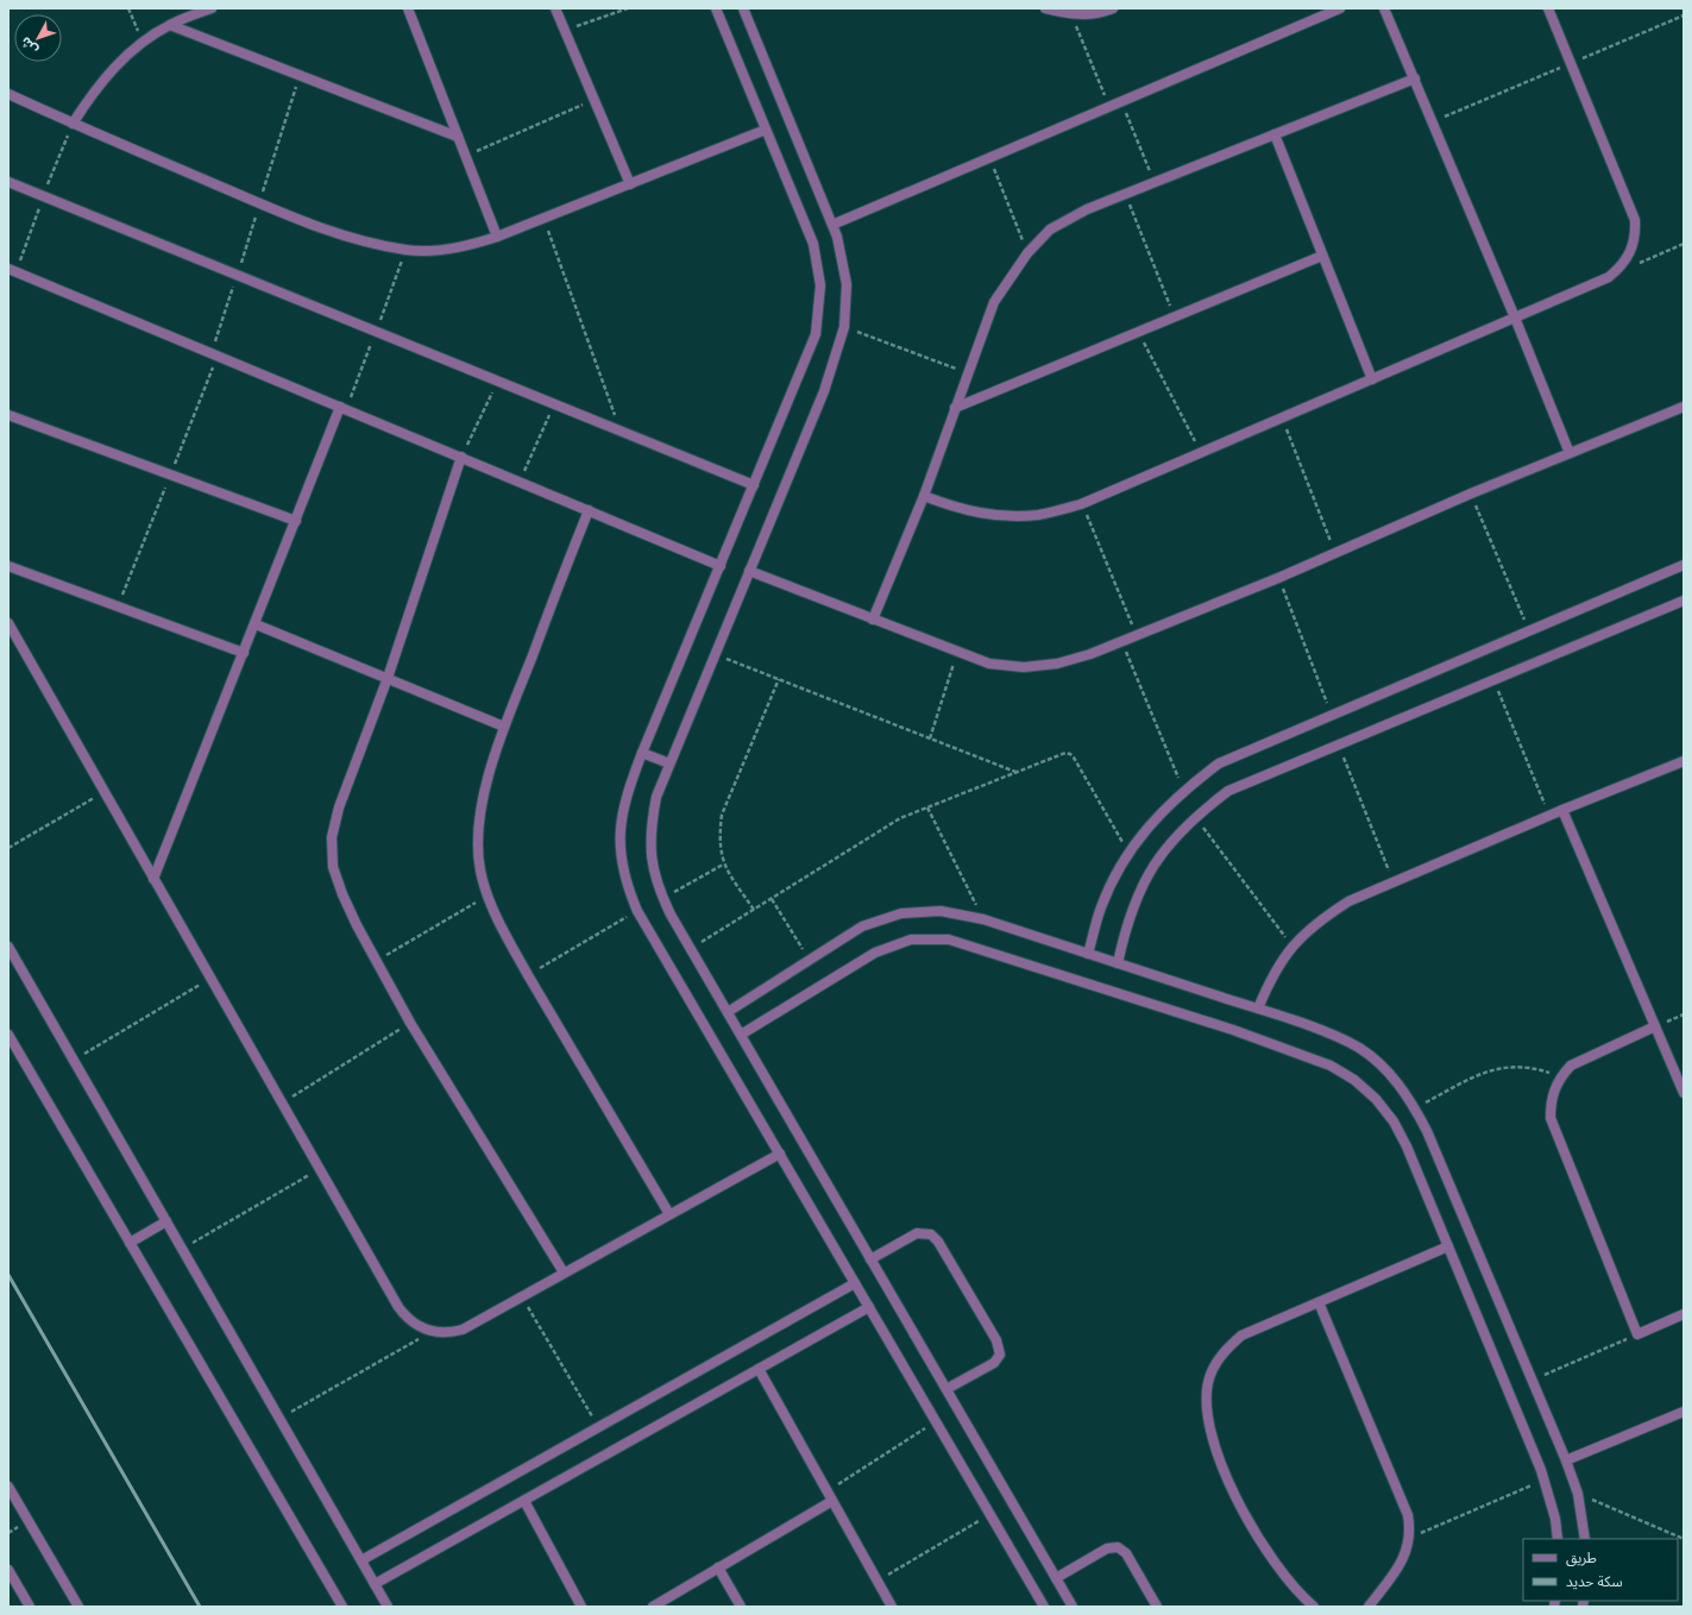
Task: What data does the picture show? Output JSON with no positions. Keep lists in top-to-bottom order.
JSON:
{
  "legend": ["طريق", "سكة حديد"],
  "north": "bottom left"
}
